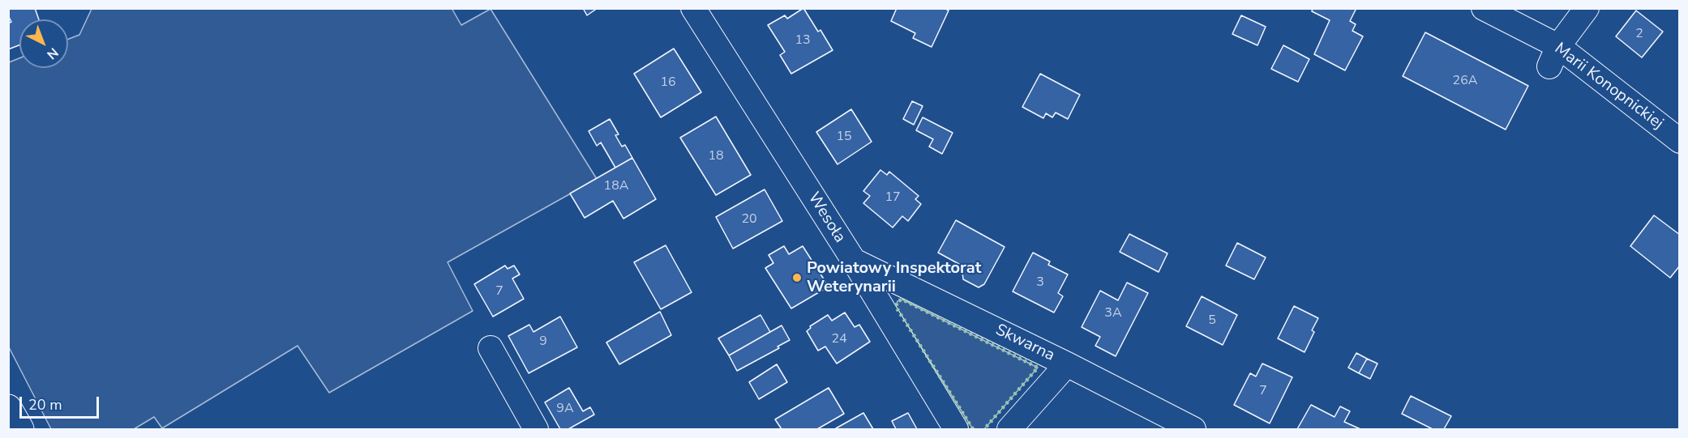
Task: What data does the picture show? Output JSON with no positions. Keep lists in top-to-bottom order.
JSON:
{
  "streets": {
    "street": ["Marii Konopnickiej", "Wesoła", "Skwarna"]
  },
  "crossings": [
    ["Wesoła", "Skwarna"]
  ],
  "places": ["Powiatowy Inspektorat Weterynarii"],
  "house_numbers": [
    "2",
    "13",
    "26A",
    "16",
    "15",
    "18",
    "18A",
    "17",
    "20",
    "3",
    "7",
    "3A",
    "5",
    "24",
    "9",
    "7",
    "9A"
  ],
  "scale_bar": "20 m",
  "north": "bottom right"
}
